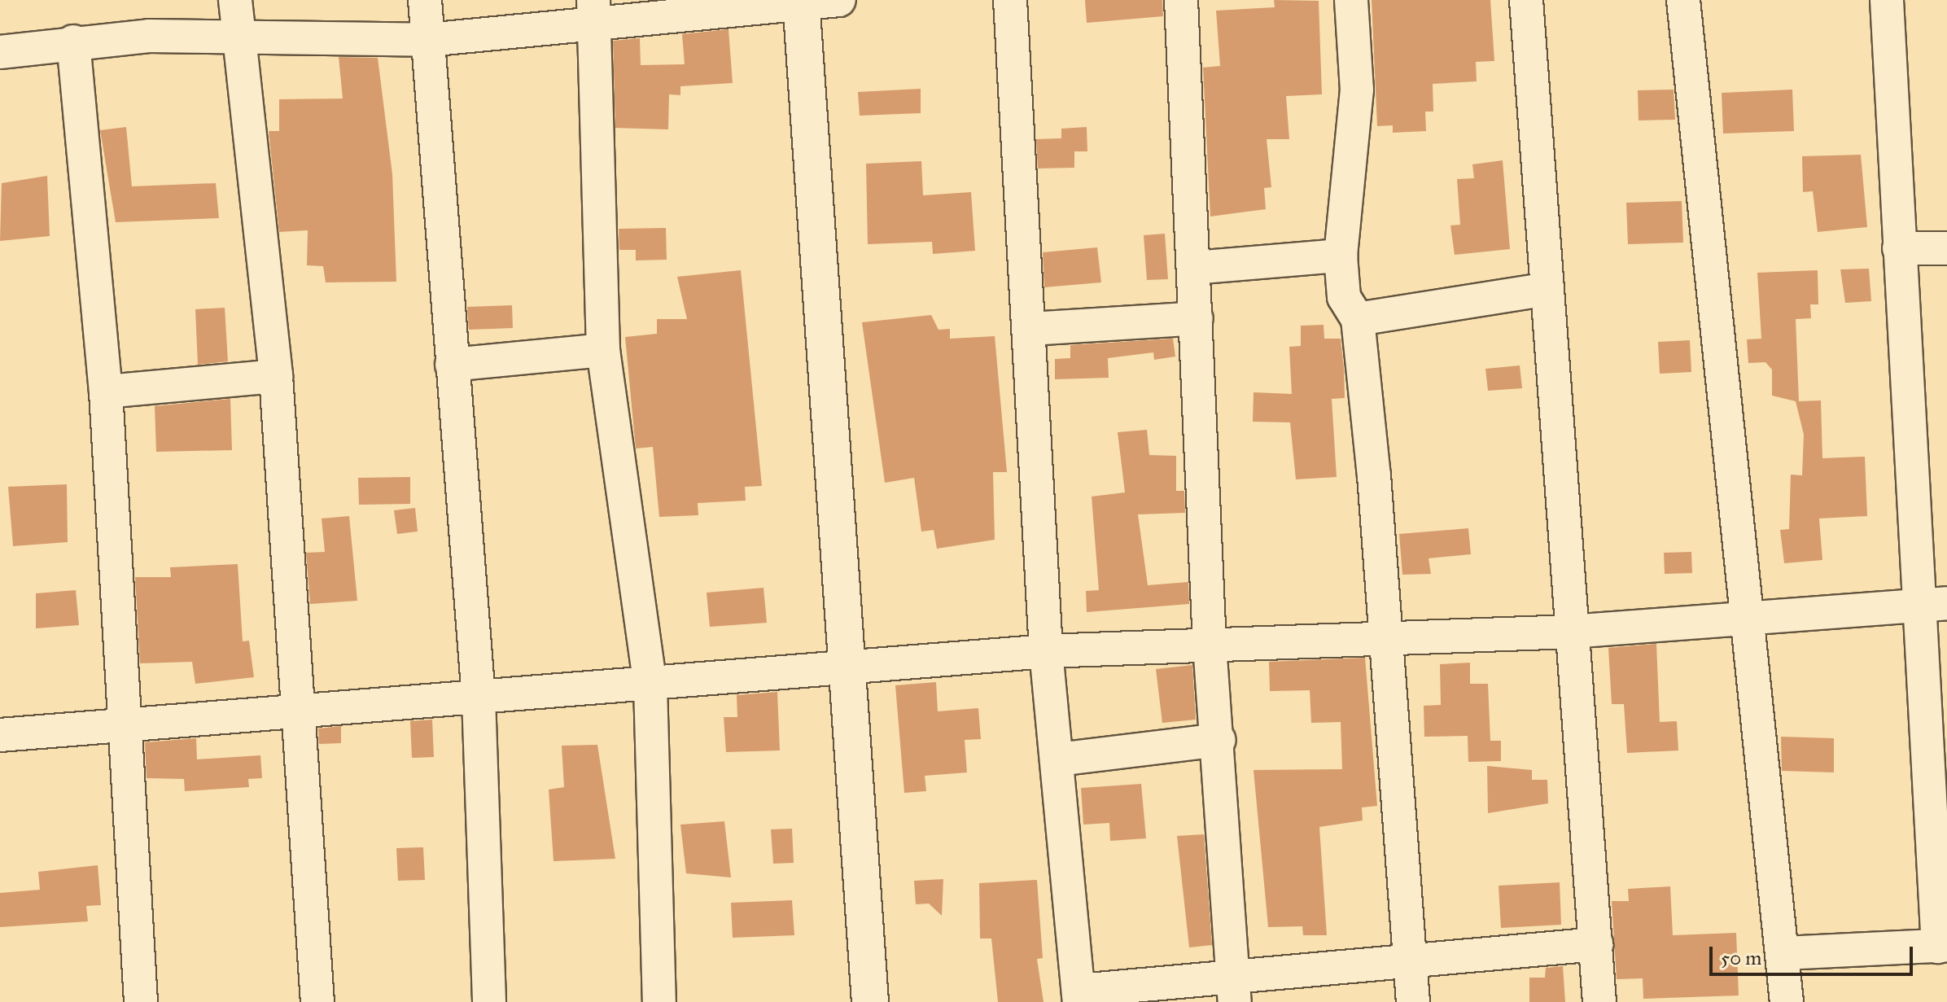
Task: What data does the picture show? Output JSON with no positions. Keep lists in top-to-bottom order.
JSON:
{
  "scale_bar": "50 m"
}
